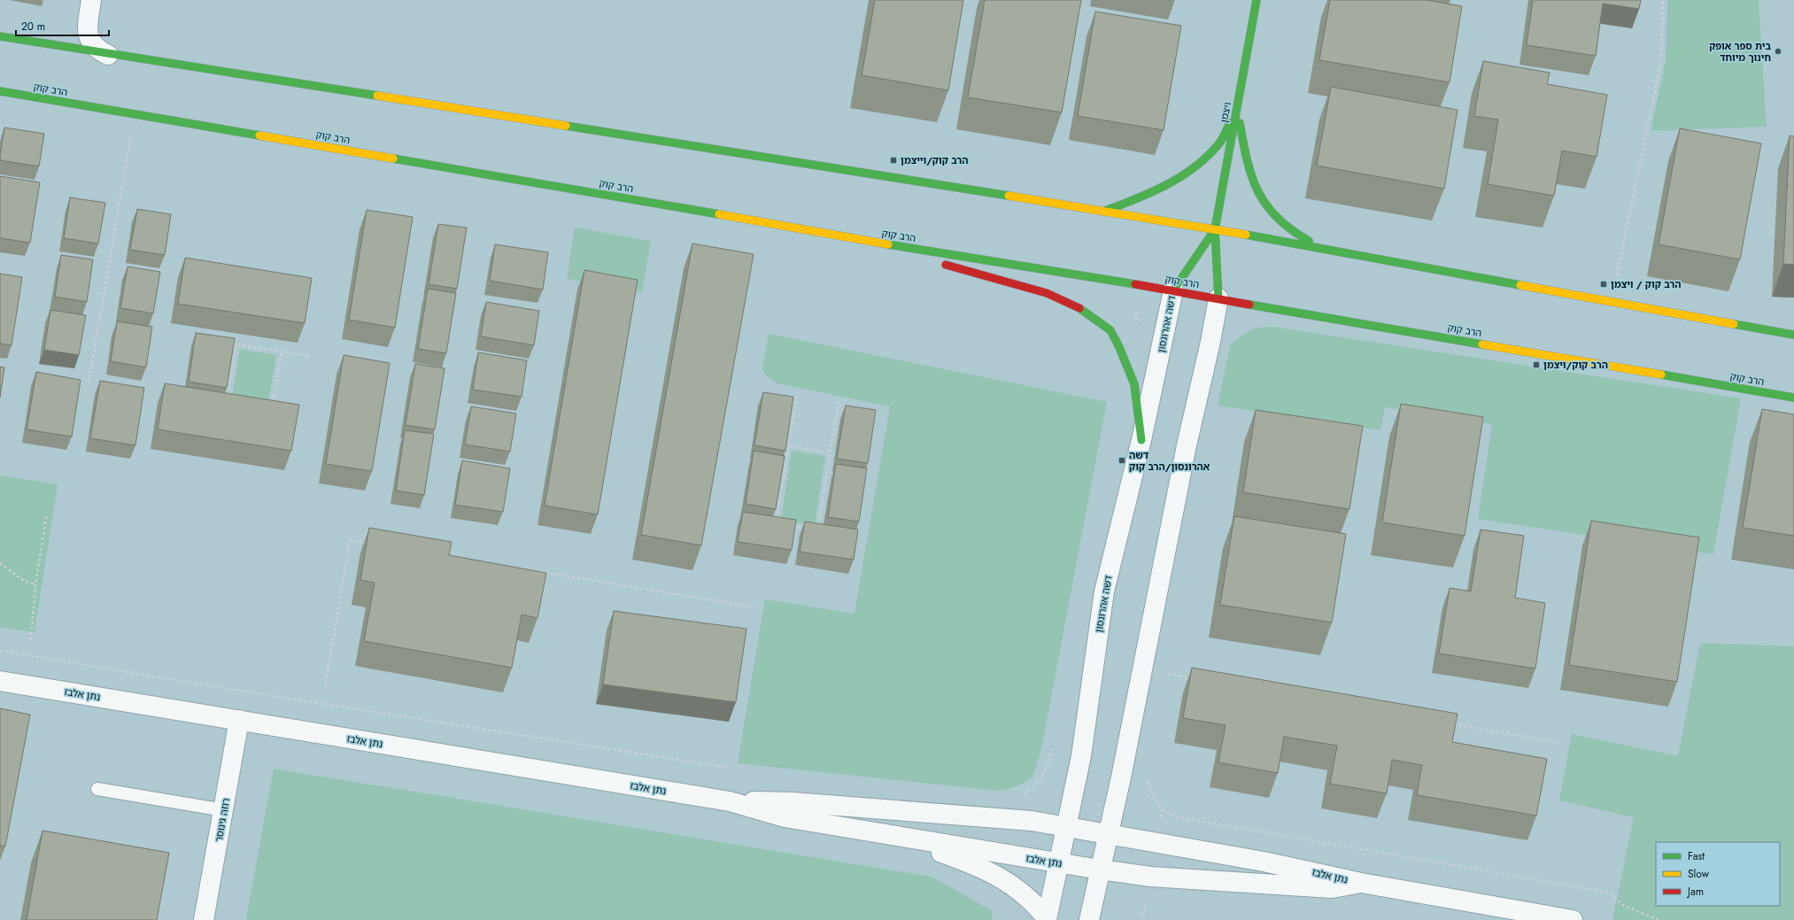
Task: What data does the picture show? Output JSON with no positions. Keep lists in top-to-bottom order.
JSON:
{
  "streets": {
    "main road": ["הרב קוק", "ויצמן"],
    "street": ["דשה אהרונסון", "נתן אלבז", "רוזה גינוסר"]
  },
  "crossings": [
    ["הרב קוק", "ויצמן"],
    ["הרב קוק", "דשה אהרונסון"],
    ["ויצמן", "דשה אהרונסון"],
    ["דשה אהרונסון", "נתן אלבז"],
    ["נתן אלבז", "רוזה גינוסר"]
  ],
  "places": {
    "other": ["בית ספר אופק חינוך מיוחד"],
    "transit": [
      "הרב קוק/וייצמן",
      "הרב קוק / ויצמן",
      "הרב קוק/ויצמן",
      "דשה אהרונסון/הרב קוק"
    ]
  },
  "legend": ["Fast", "Slow", "Jam"],
  "scale_bar": "20 m"
}
